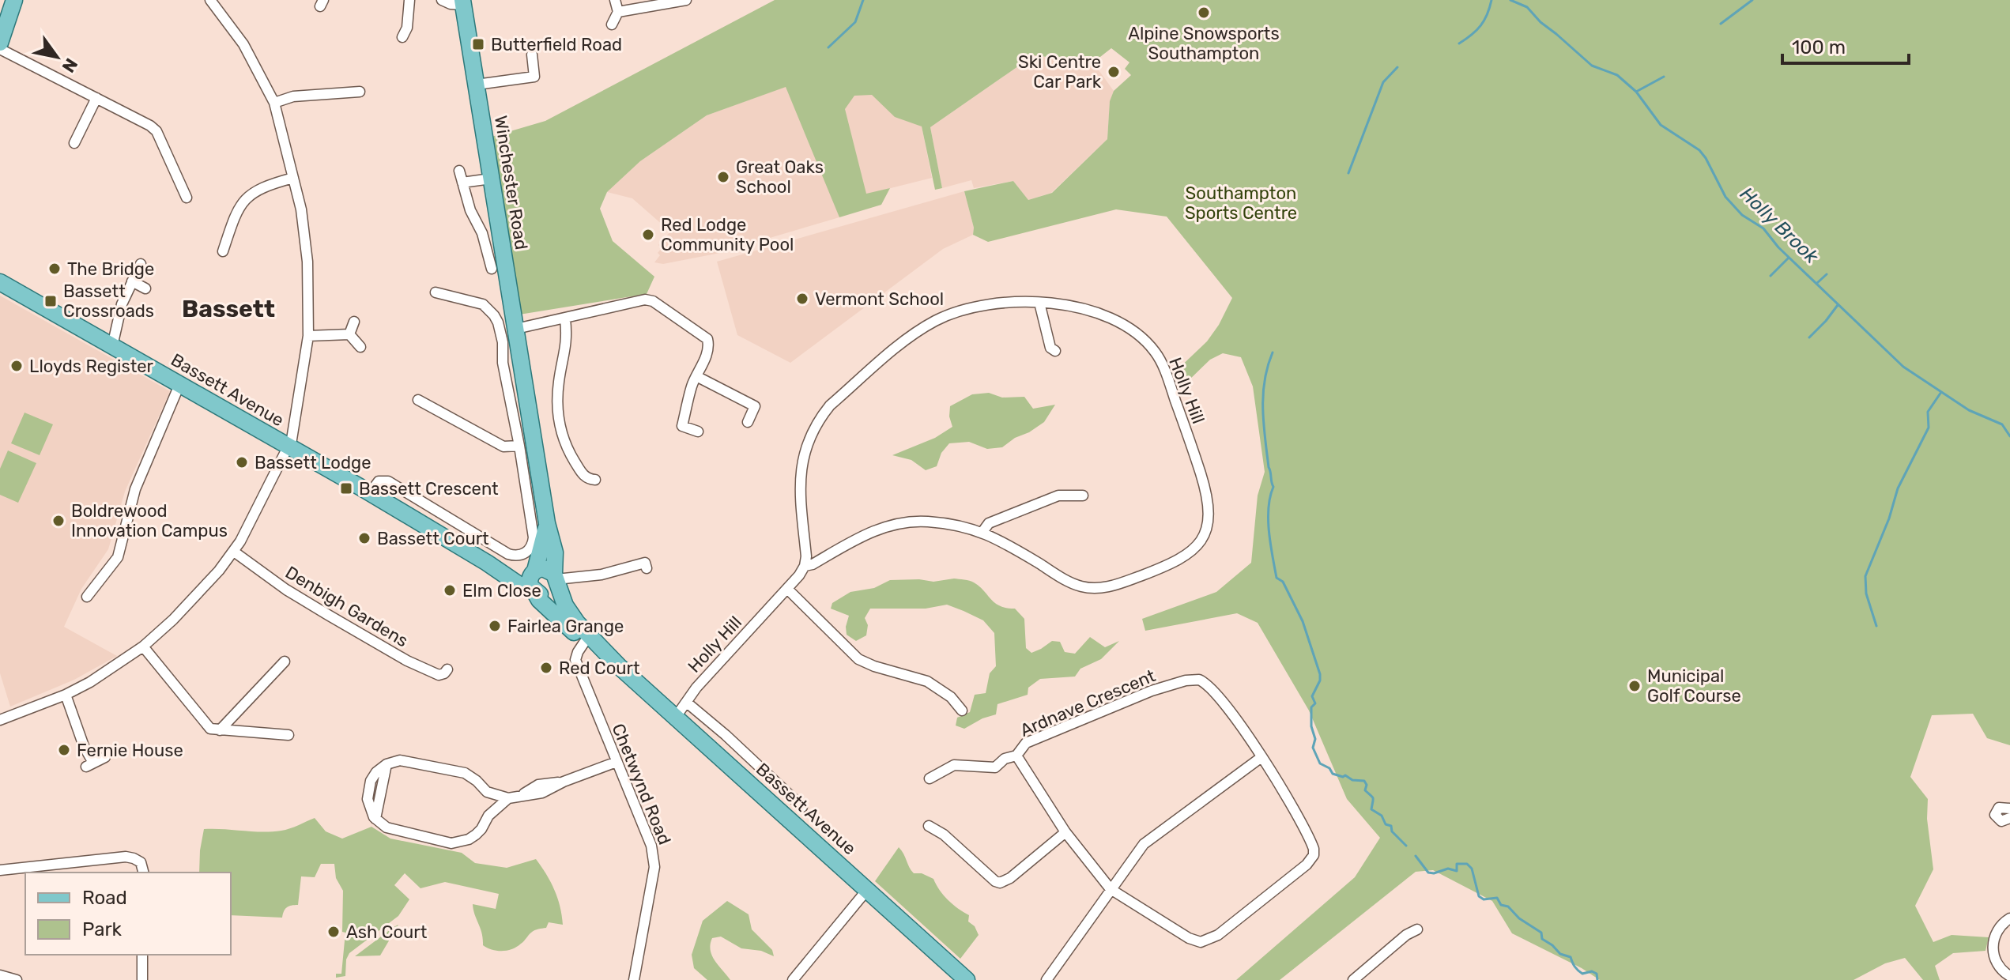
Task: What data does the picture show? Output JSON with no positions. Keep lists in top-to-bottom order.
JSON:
{
  "streets": {
    "main road": ["Winchester Road", "Bassett Avenue"],
    "street": [
      "Holly Hill",
      "Denbigh Gardens",
      "Ardnave Crescent",
      "Chetwynd Road"
    ]
  },
  "crossings": [
    ["Winchester Road", "Bassett Avenue"],
    ["Bassett Avenue", "Holly Hill"],
    ["Bassett Avenue", "Chetwynd Road"]
  ],
  "districts": ["Bassett"],
  "water": ["Holly Brook"],
  "parks": ["Southampton Sports Centre"],
  "places": {
    "other": [
      "Alpine Snowsports Southampton",
      "Ski Centre Car Park",
      "Great Oaks School",
      "Red Lodge Community Pool",
      "The Bridge",
      "Vermont School",
      "Lloyds Register",
      "Bassett Lodge",
      "Boldrewood Innovation Campus",
      "Bassett Court",
      "Elm Close",
      "Fairlea Grange",
      "Red Court",
      "Municipal Golf Course",
      "Fernie House",
      "Ash Court"
    ],
    "transit": ["Butterfield Road", "Bassett Crossroads", "Bassett Crescent"]
  },
  "legend": ["Road", "Park"],
  "scale_bar": "100 m",
  "north": "bottom right"
}
